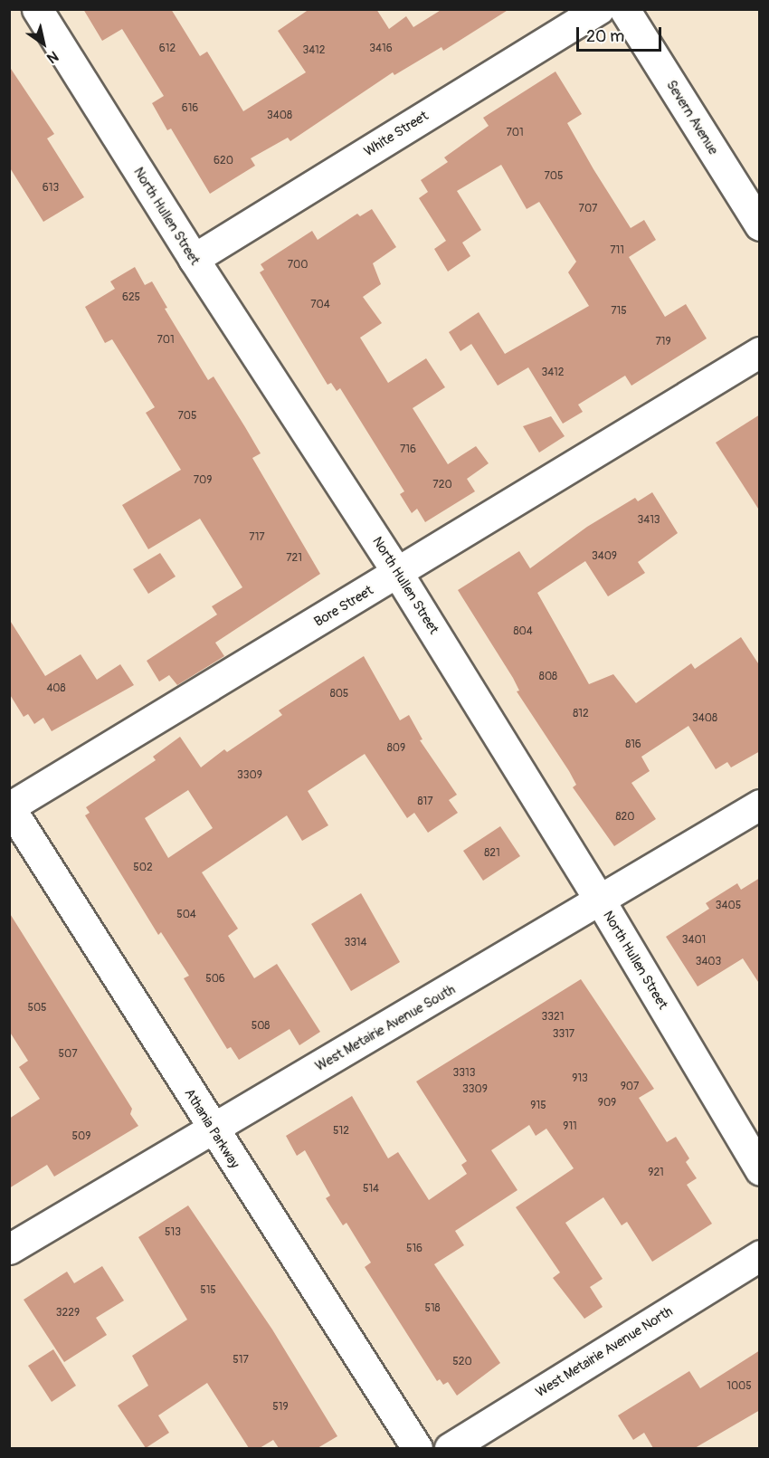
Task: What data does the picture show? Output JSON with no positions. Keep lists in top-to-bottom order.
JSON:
{
  "streets": {
    "street": [
      "Severn Avenue",
      "White Street",
      "North Hullen Street",
      "Bore Street",
      "West Metairie Avenue South",
      "Athania Parkway",
      "West Metairie Avenue North"
    ]
  },
  "crossings": [
    ["White Street", "North Hullen Street"],
    ["North Hullen Street", "Bore Street"],
    ["North Hullen Street", "West Metairie Avenue South"],
    ["Bore Street", "Athania Parkway"],
    ["West Metairie Avenue South", "Athania Parkway"]
  ],
  "house_numbers": [
    "612",
    "3416",
    "3412",
    "616",
    "3408",
    "701",
    "620",
    "705",
    "613",
    "707",
    "711",
    "700",
    "625",
    "704",
    "715",
    "701",
    "719",
    "3412",
    "705",
    "716",
    "709",
    "720",
    "3413",
    "717",
    "3409",
    "721",
    "804",
    "808",
    "408",
    "805",
    "812",
    "3408",
    "816",
    "809",
    "3309",
    "817",
    "820",
    "821",
    "502",
    "3405",
    "504",
    "3401",
    "3314",
    "3403",
    "506",
    "505",
    "3321",
    "508",
    "3317",
    "507",
    "3313",
    "913",
    "907",
    "3309",
    "909",
    "915",
    "911",
    "512",
    "509",
    "921",
    "514",
    "513",
    "516",
    "515",
    "518",
    "3229",
    "517",
    "520",
    "1005",
    "519"
  ],
  "scale_bar": "20 m",
  "north": "bottom right"
}
